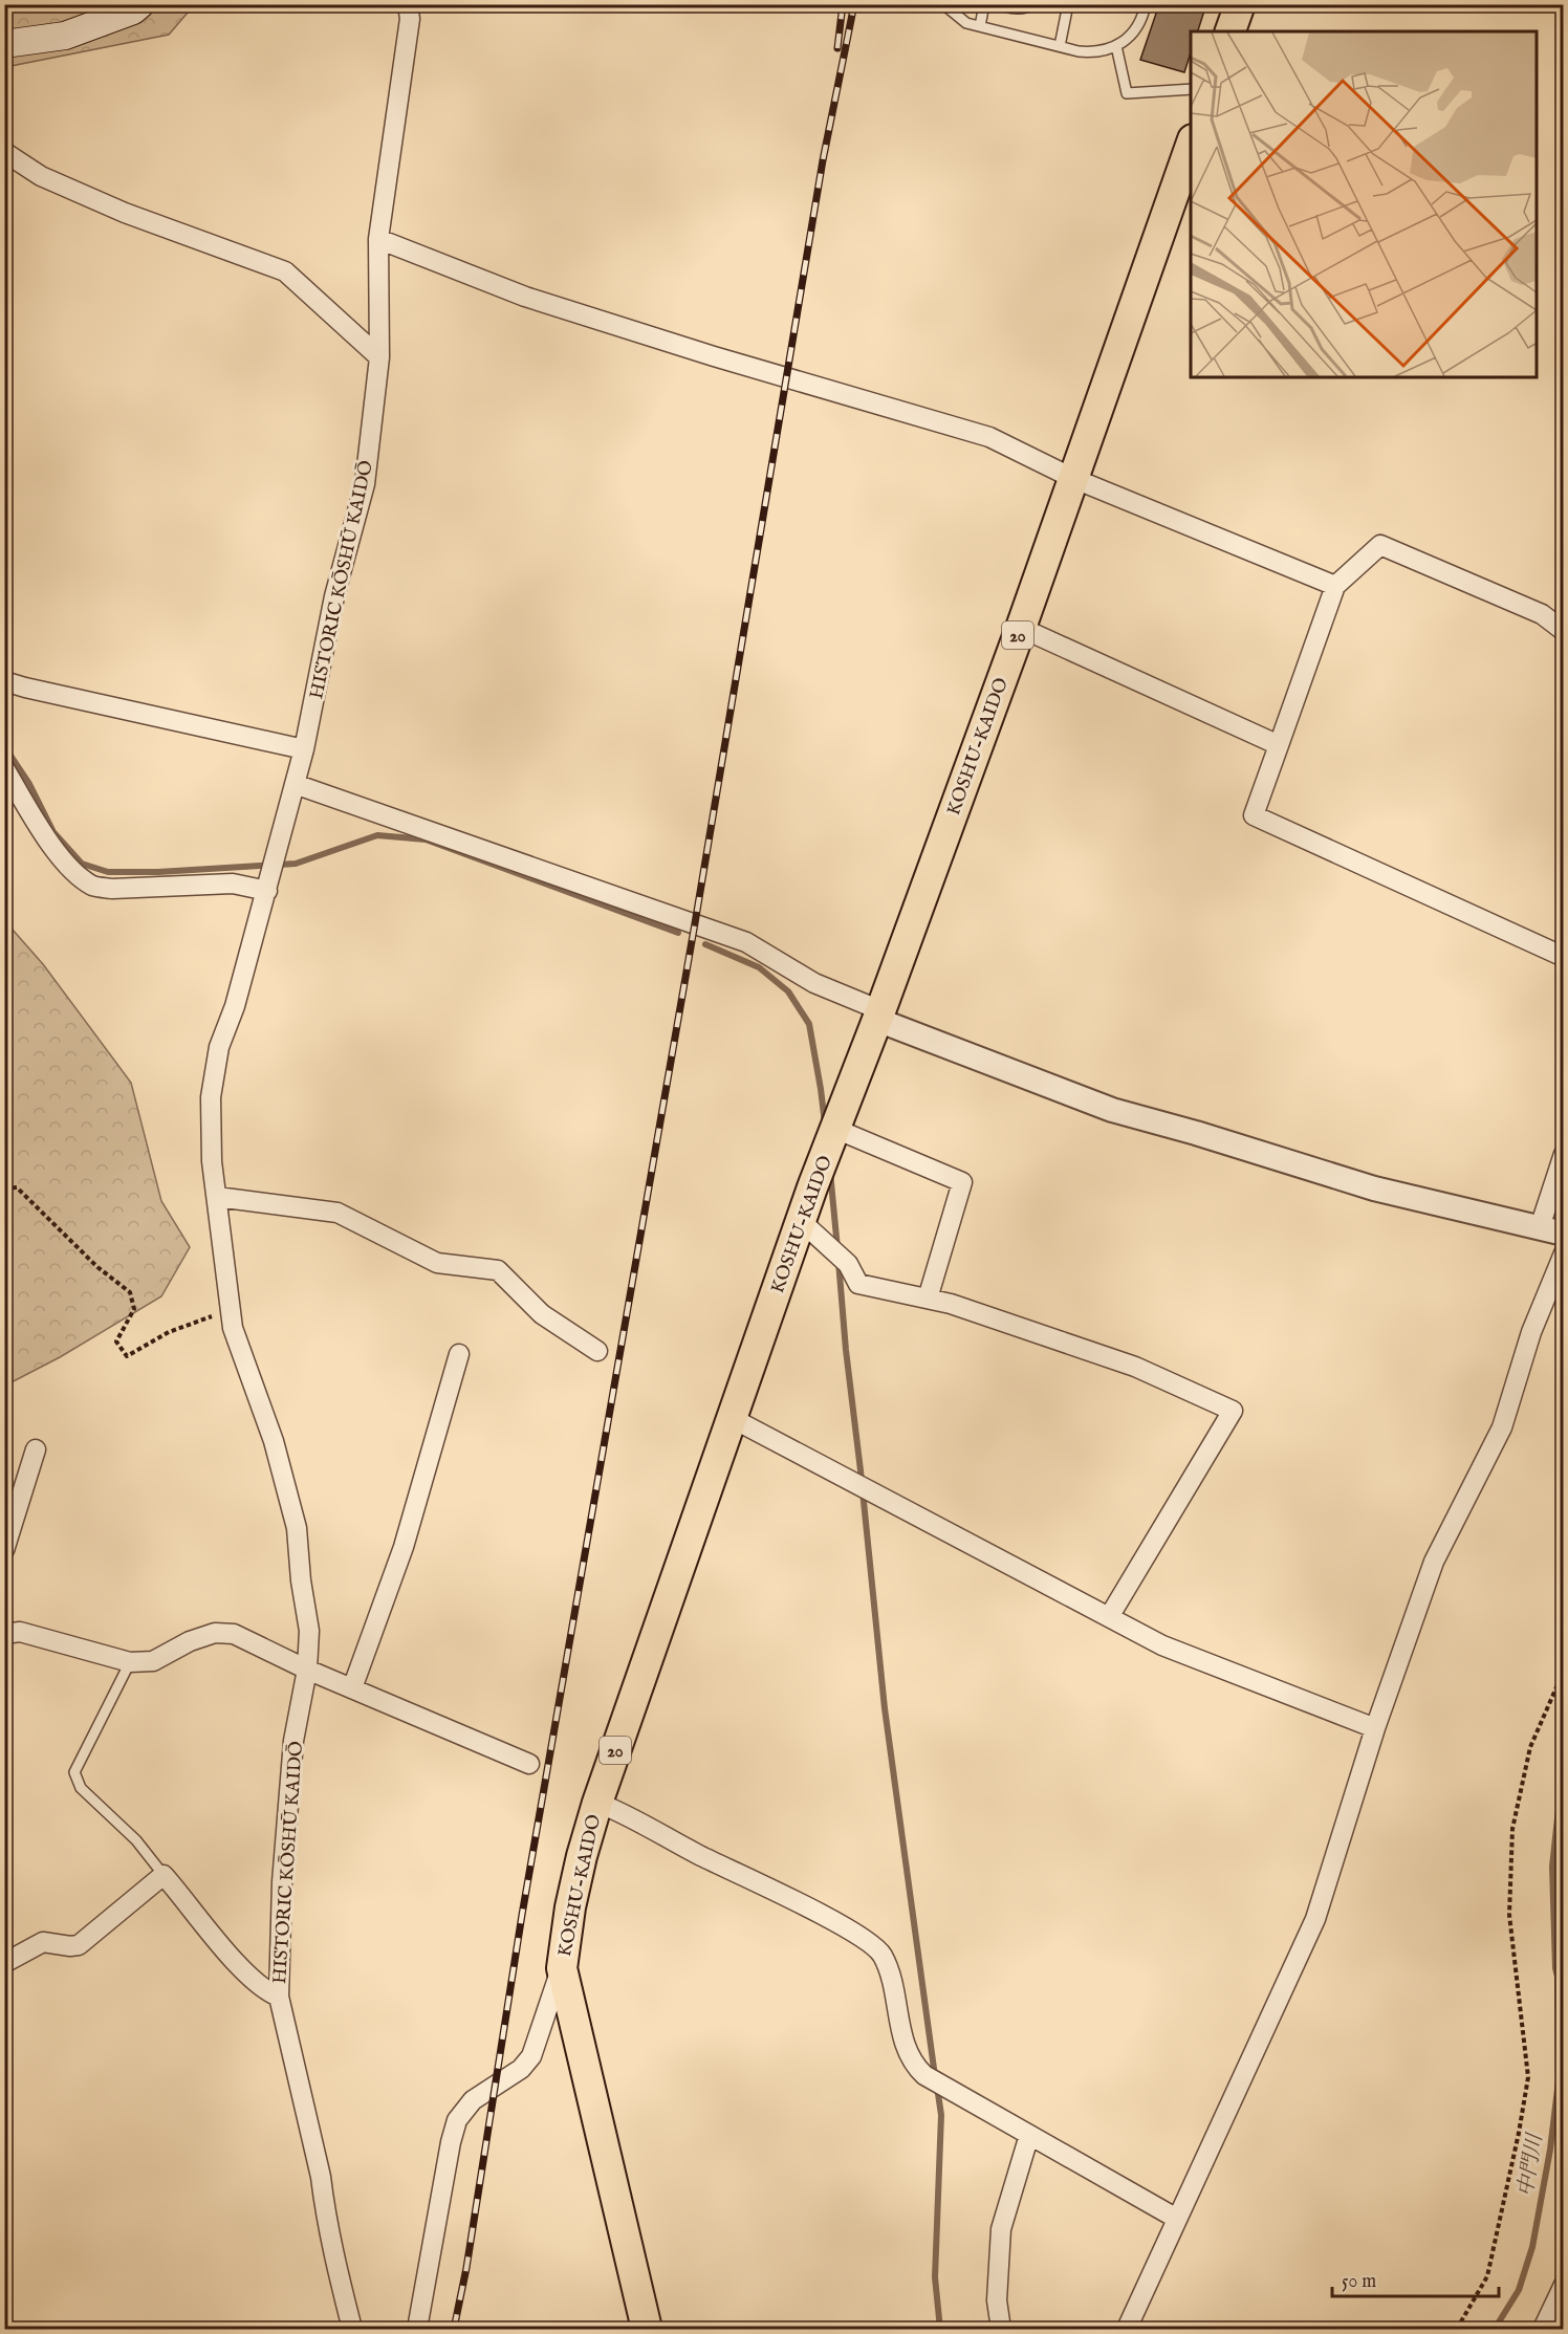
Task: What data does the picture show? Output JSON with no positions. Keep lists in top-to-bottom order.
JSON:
{
  "streets": {
    "highway": ["20", "KOSHU-KAIDO"],
    "street": ["HISTORIC KŌSHŪ KAIDŌ"]
  },
  "water": ["中門川"],
  "scale_bar": "50 m"
}
